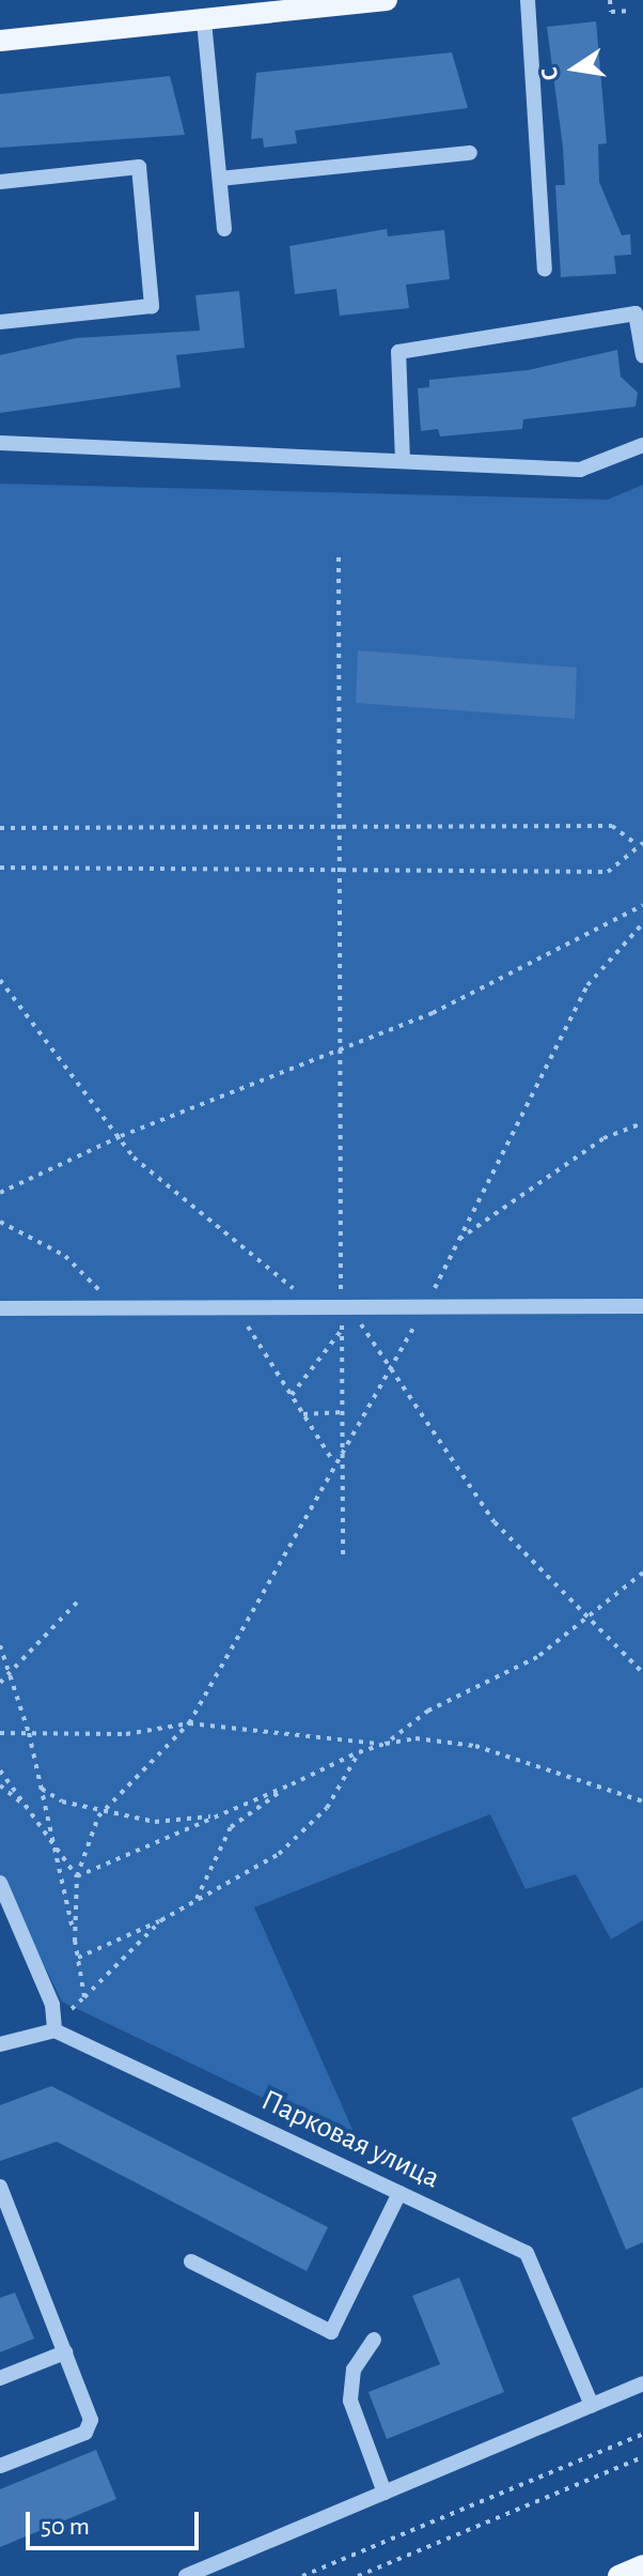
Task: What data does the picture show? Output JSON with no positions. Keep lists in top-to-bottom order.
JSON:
{
  "streets": {
    "street": ["Парковая улица"]
  },
  "scale_bar": "50 m",
  "north": "left"
}
